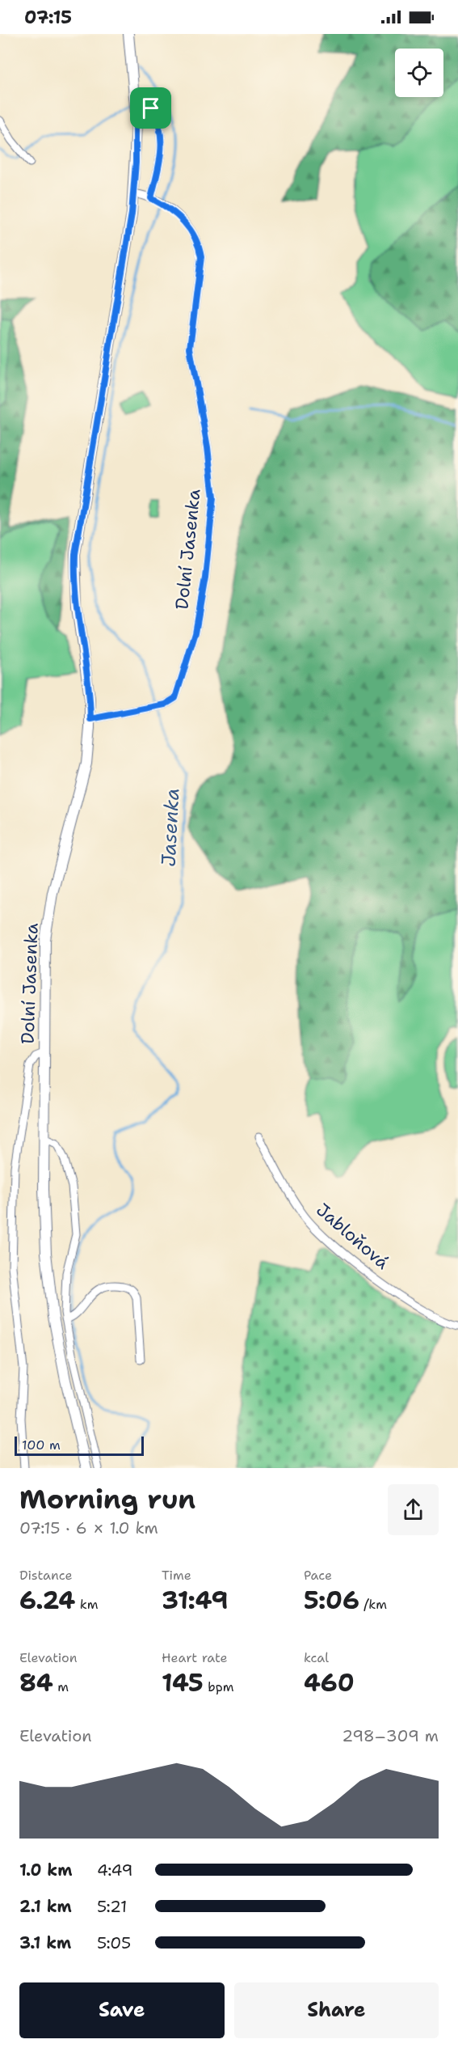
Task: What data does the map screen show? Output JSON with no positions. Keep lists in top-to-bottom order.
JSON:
{
  "streets": {
    "street": ["Dolní Jasenka", "Jabloňová"]
  },
  "water": ["Jasenka"],
  "scale_bar": "100 m",
  "page": {
    "status": "07:15",
    "scale": "100 m",
    "heading": ["Morning run", "07:15 · 6 × 1.0 km"],
    "stats": [
      ["Distance", "6.24 km"],
      ["Time", "31:49"],
      ["Pace", "5:06 /km"],
      ["Elevation", "84 m"],
      ["Heart rate", "145 bpm"],
      ["kcal", "460"]
    ],
    "chart": ["Elevation", "298–309 m"],
    "list": [
      {
        "name": "1.0 km",
        "note": "4:49"
      },
      {
        "name": "2.1 km",
        "note": "5:21"
      },
      {
        "name": "3.1 km",
        "note": "5:05"
      }
    ],
    "buttons": ["Save", "Share"]
  }
}
